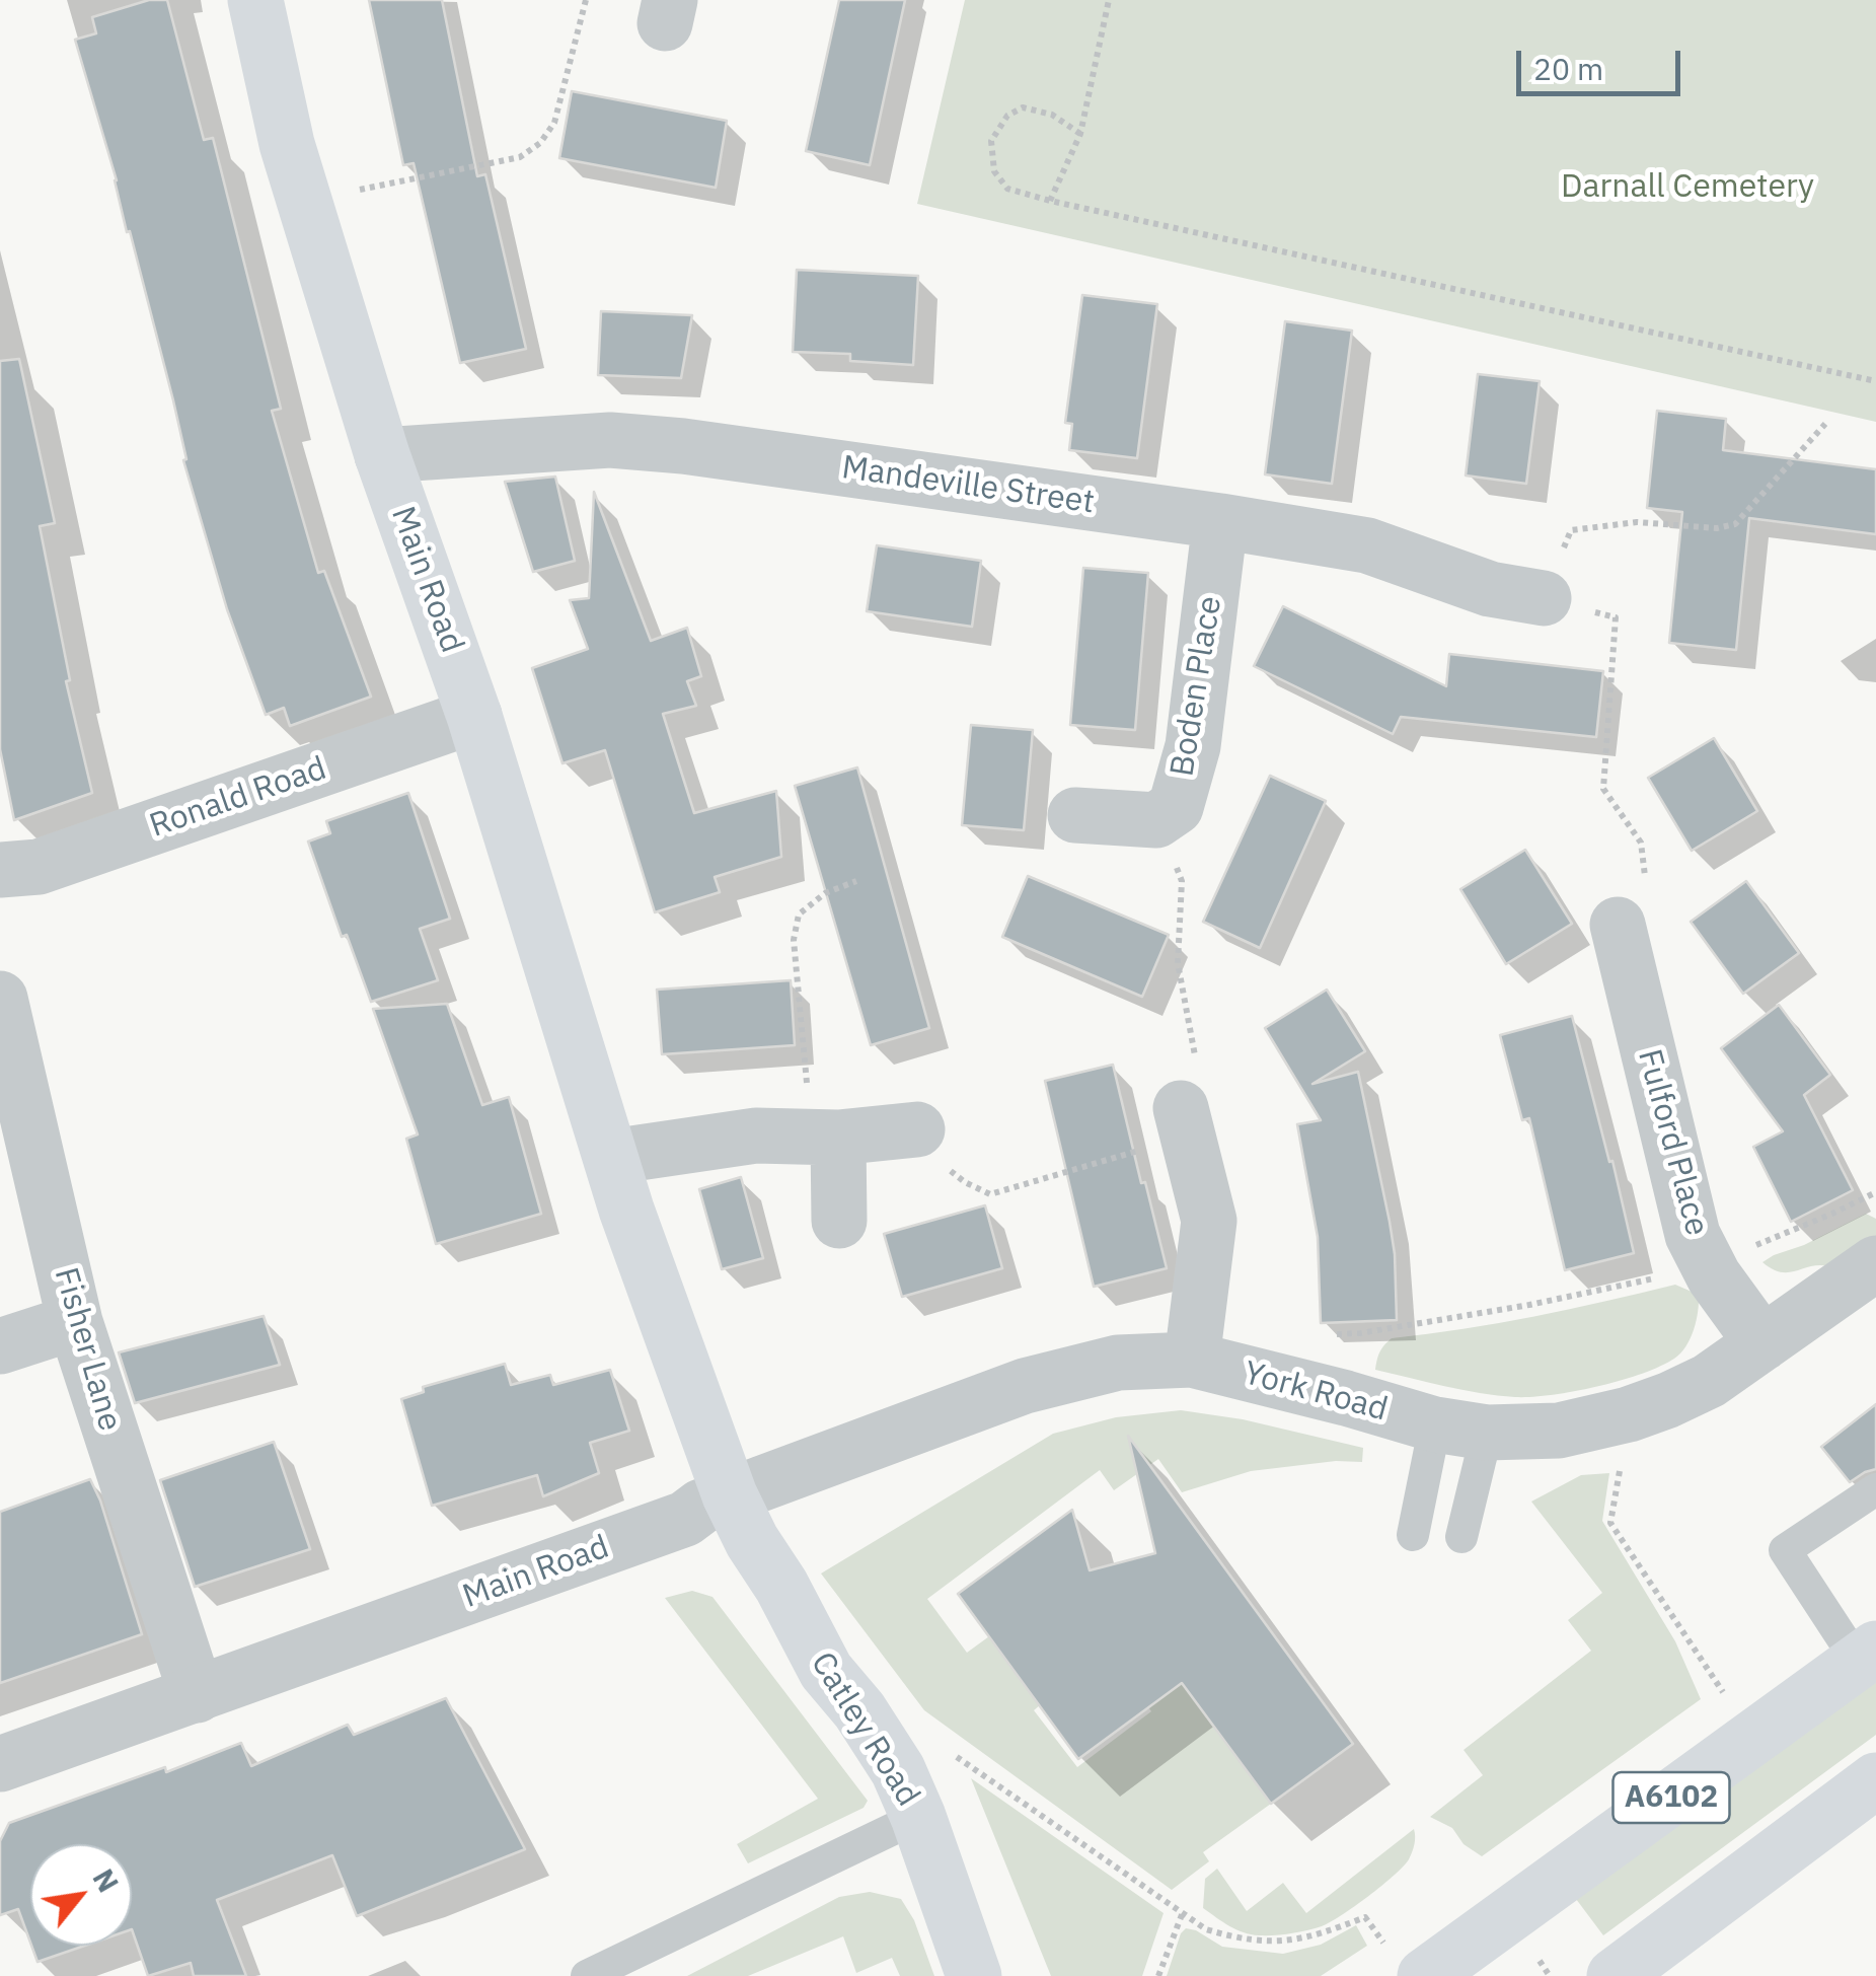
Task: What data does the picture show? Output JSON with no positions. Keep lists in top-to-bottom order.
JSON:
{
  "streets": {
    "main road": ["Main Road", "Catley Road", "A6102"],
    "street": [
      "Mandeville Street",
      "Boden Place",
      "Ronald Road",
      "Fulford Place",
      "Fisher Lane",
      "York Road"
    ]
  },
  "crossings": [
    ["Mandeville Street", "Main Road"],
    ["Mandeville Street", "Boden Place"],
    ["Main Road", "Ronald Road"],
    ["Main Road", "Fisher Lane"],
    ["Main Road", "York Road"],
    ["Main Road", "Catley Road"],
    ["Fulford Place", "York Road"],
    ["York Road", "Catley Road"]
  ],
  "parks": ["Darnall Cemetery"],
  "scale_bar": "20 m",
  "north": "top right"
}
